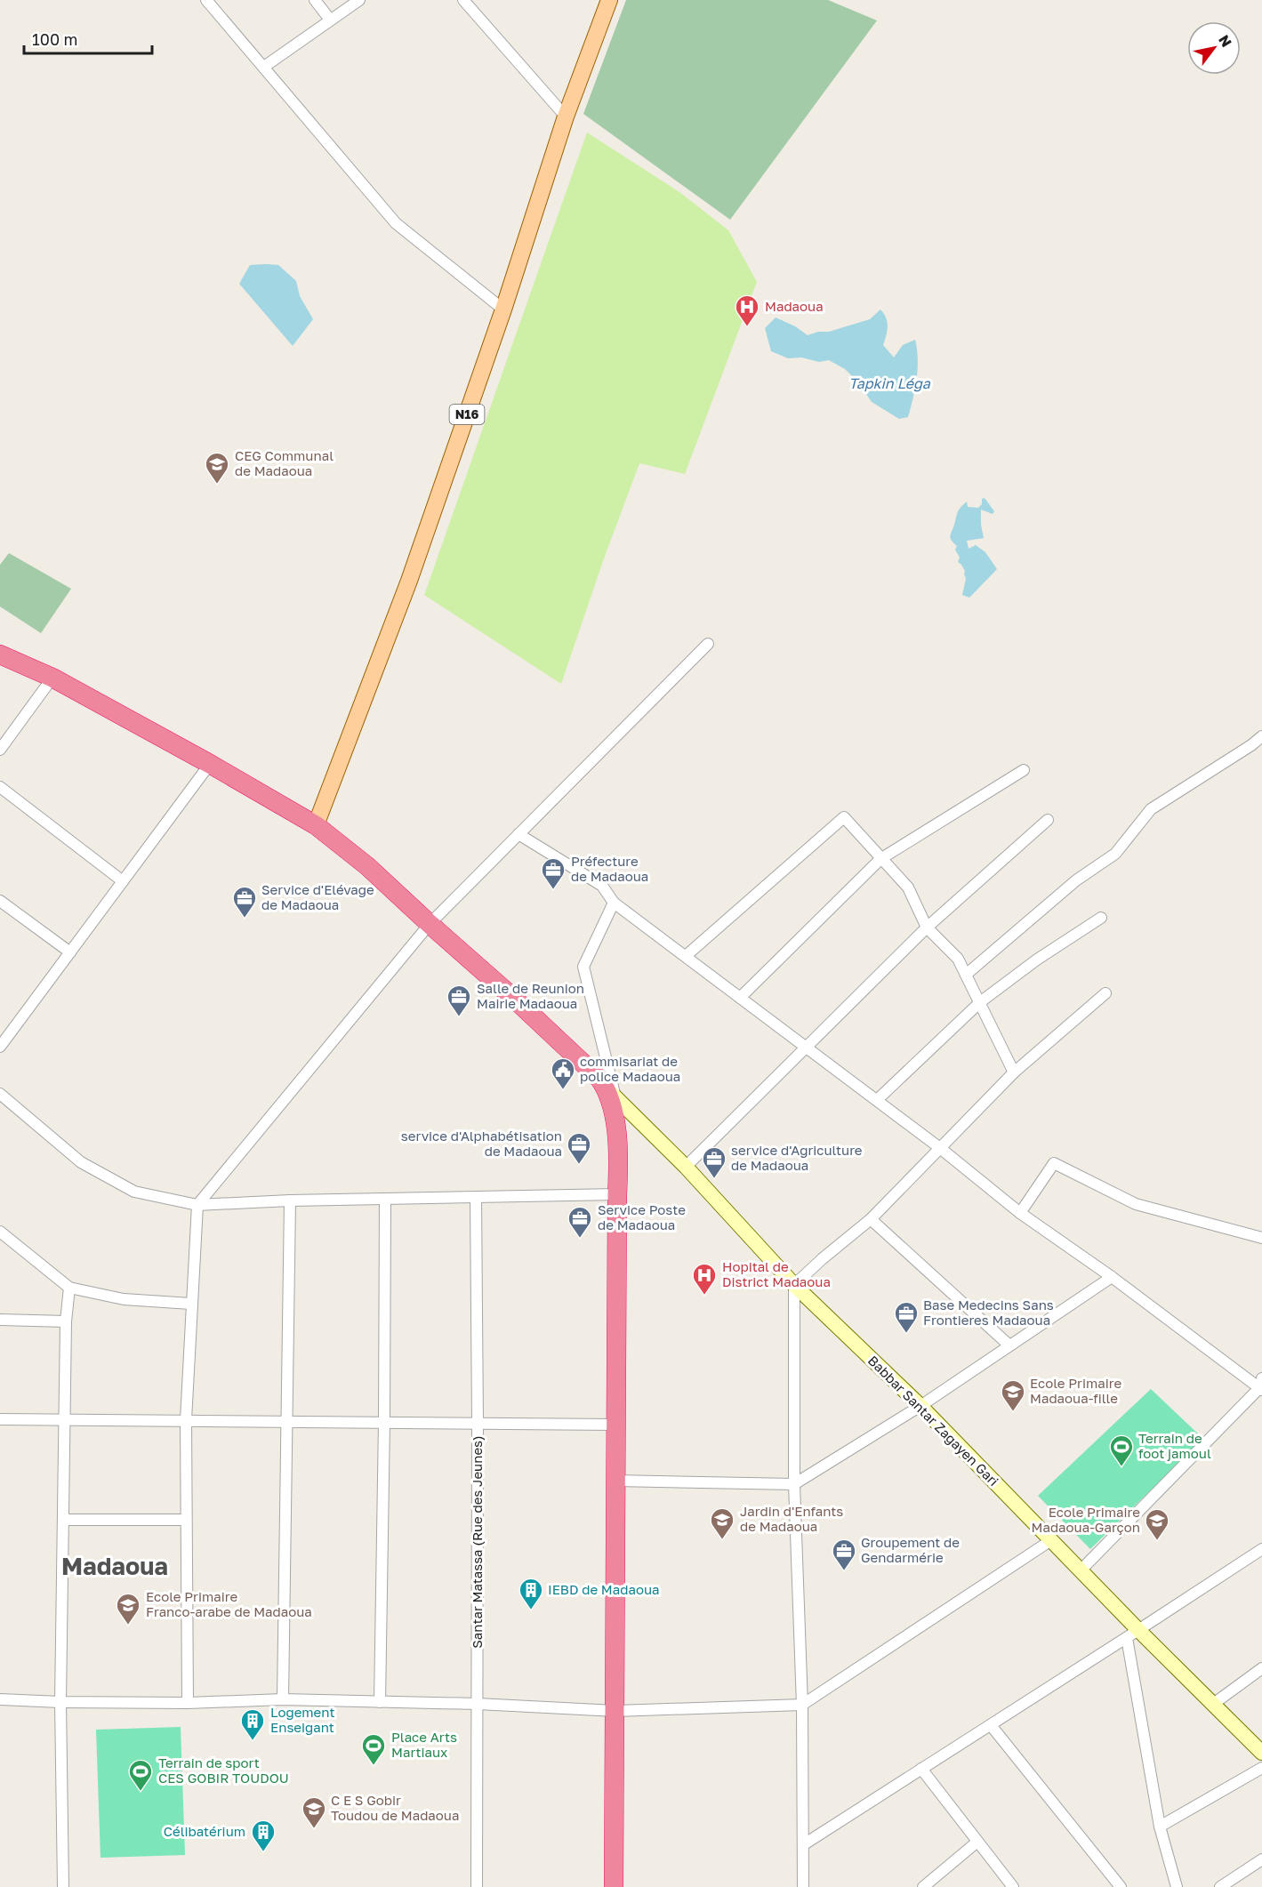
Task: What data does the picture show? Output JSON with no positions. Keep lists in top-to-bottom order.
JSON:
{
  "streets": {
    "main road": ["N16"],
    "street": ["Babbar Santar Zagayen Gari", "Santar Matassa (Rue des Jeunes)"]
  },
  "districts": ["Madaoua"],
  "water": ["Tapkin Léga"],
  "places": {
    "hospital": ["Madaoua", "Hopital de District Madaoua"],
    "school or university": [
      "CEG Communal de Madaoua",
      "Ecole Primaire Madaoua-fille",
      "Jardin d'Enfants de Madaoua",
      "Ecole Primaire Madaoua-Garçon",
      "Ecole Primaire Franco-arabe de Madaoua",
      "C E S Gobir Toudou de Madaoua"
    ],
    "office": [
      "Préfecture de Madaoua",
      "Service d'Elévage de Madaoua",
      "Salle de Reunion Mairie Madaoua",
      "service d'Alphabétisation de Madaoua",
      "service d'Agriculture de Madaoua",
      "Service Poste de Madaoua",
      "Base Medecins Sans Frontieres Madaoua",
      "Groupement de Gendarmérie"
    ],
    "public building": ["commisariat de police Madaoua"],
    "sports": ["Terrain de foot jamoul", "Place Arts Martiaux", "Terrain de sport CES GOBIR TOUDOU"],
    "building": ["IEBD de Madaoua", "Logement Enseigant", "Célibatérium"]
  },
  "scale_bar": "100 m",
  "north": "top right"
}
